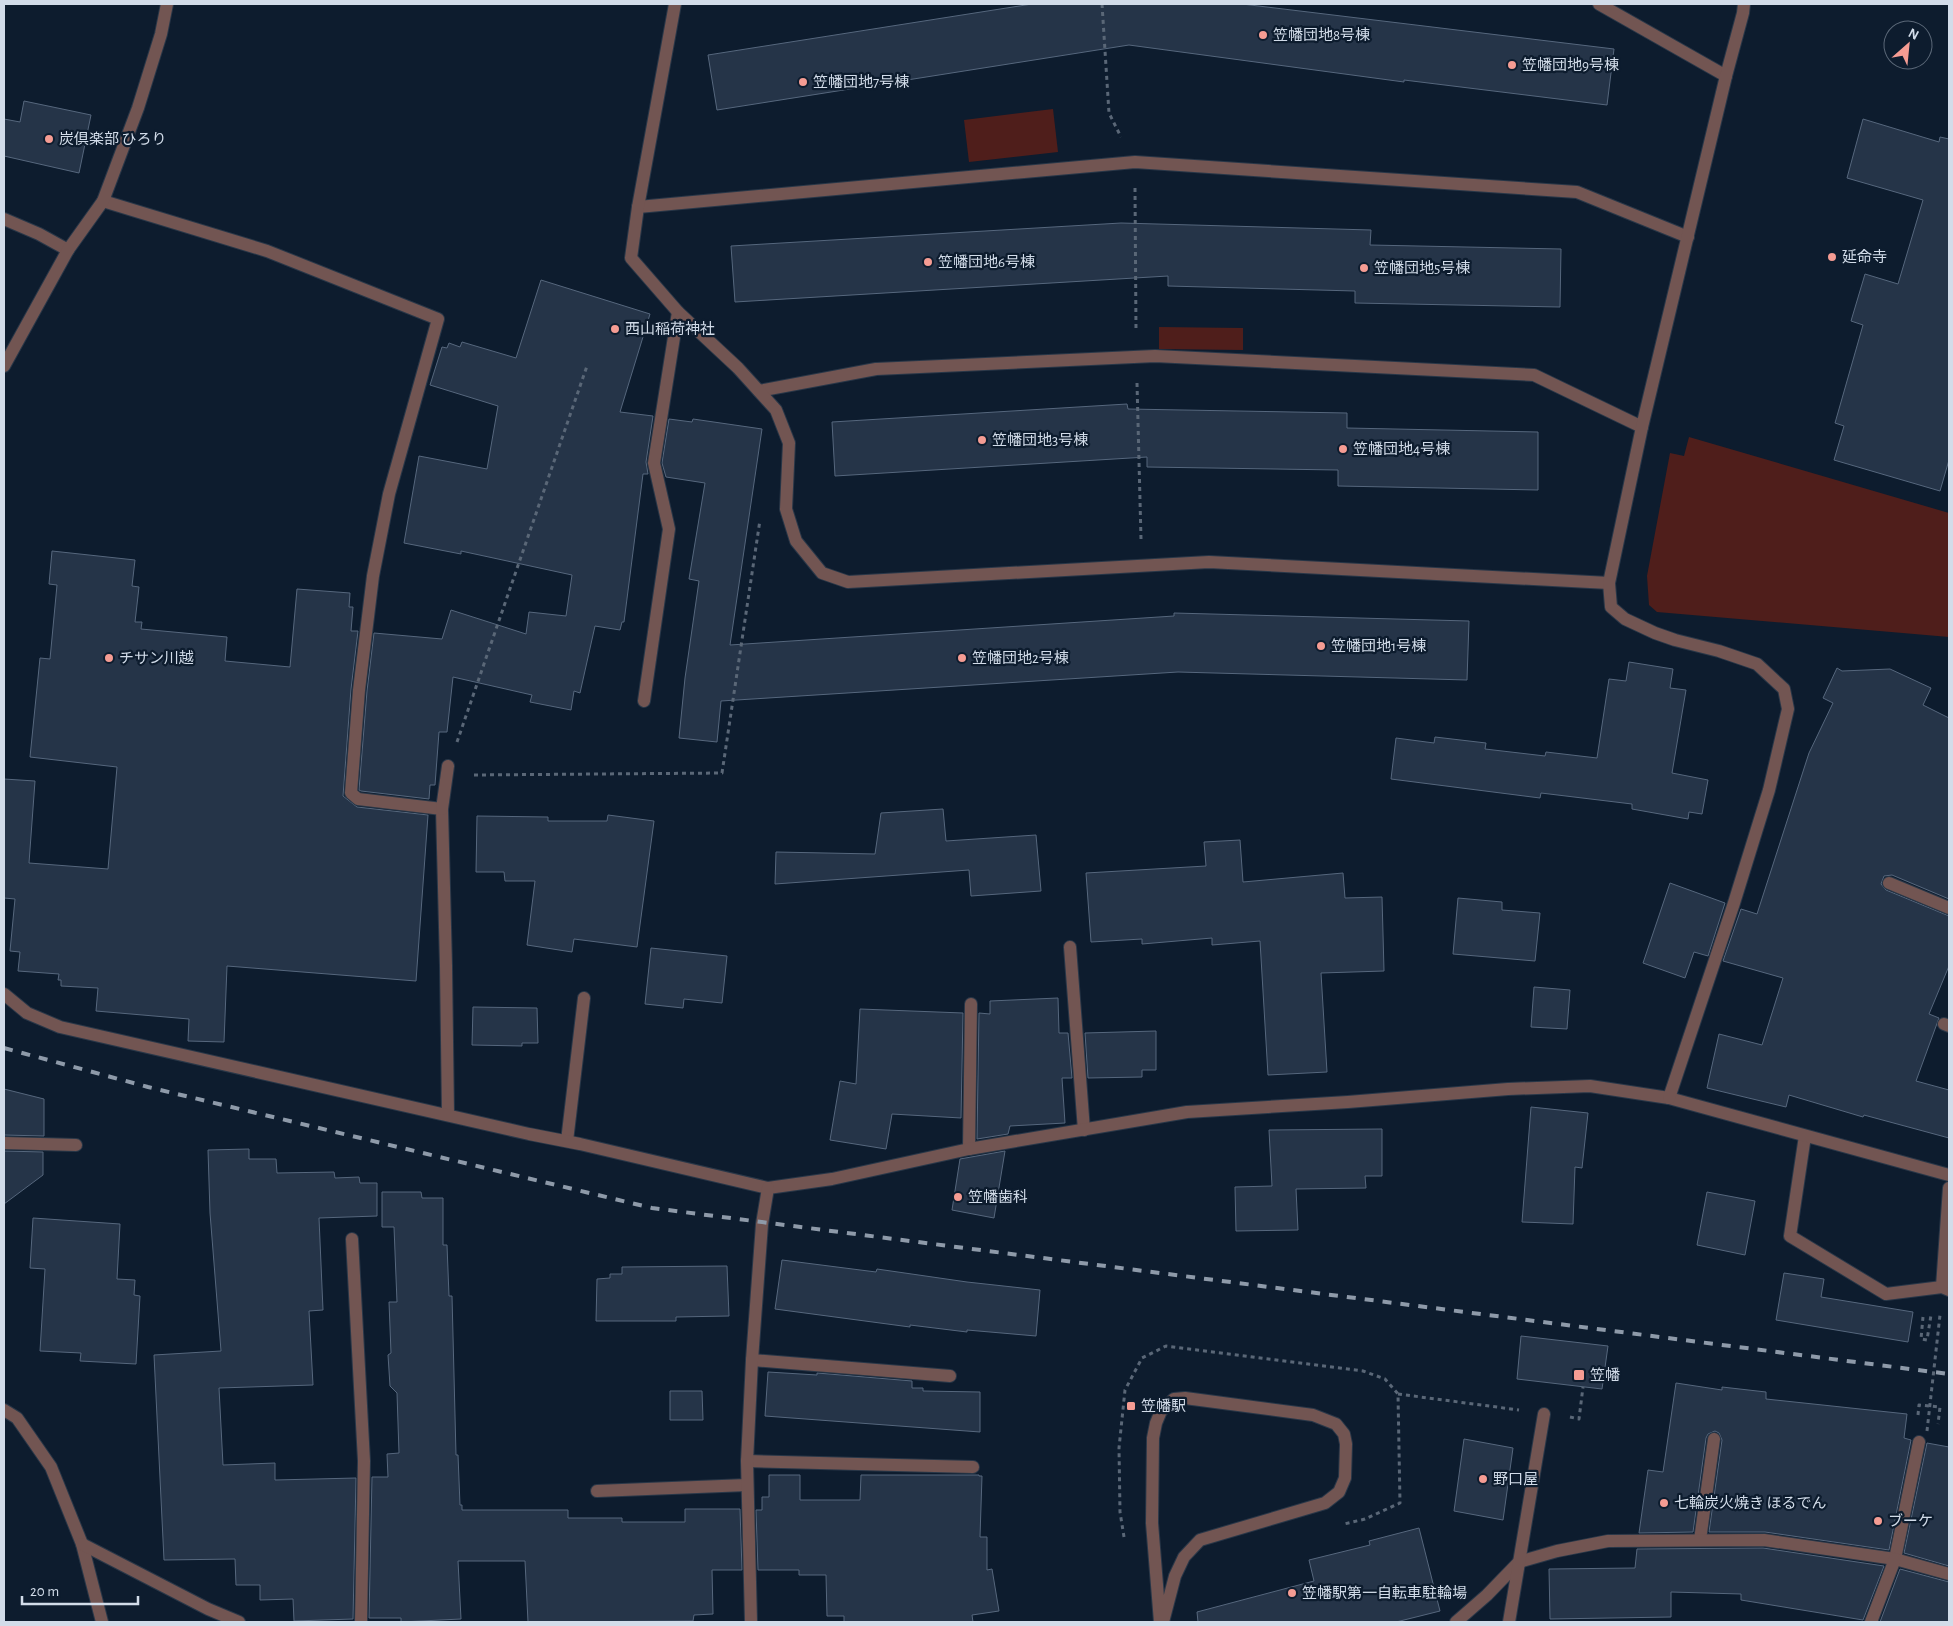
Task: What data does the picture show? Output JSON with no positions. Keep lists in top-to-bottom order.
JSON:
{
  "places": {
    "other": [
      "笠幡団地8号棟",
      "笠幡団地9号棟",
      "笠幡団地7号棟",
      "炭倶楽部 ひろり",
      "延命寺",
      "笠幡団地6号棟",
      "笠幡団地5号棟",
      "西山稲荷神社",
      "笠幡団地3号棟",
      "笠幡団地4号棟",
      "笠幡団地1号棟",
      "チサン川越",
      "笠幡団地2号棟",
      "笠幡歯科",
      "野口屋",
      "七輪炭火焼き ほるでん",
      "ブーケ",
      "笠幡駅第一自転車駐輪場"
    ],
    "transit": ["笠幡", "笠幡駅"]
  },
  "scale_bar": "20 m",
  "north": "top right"
}
